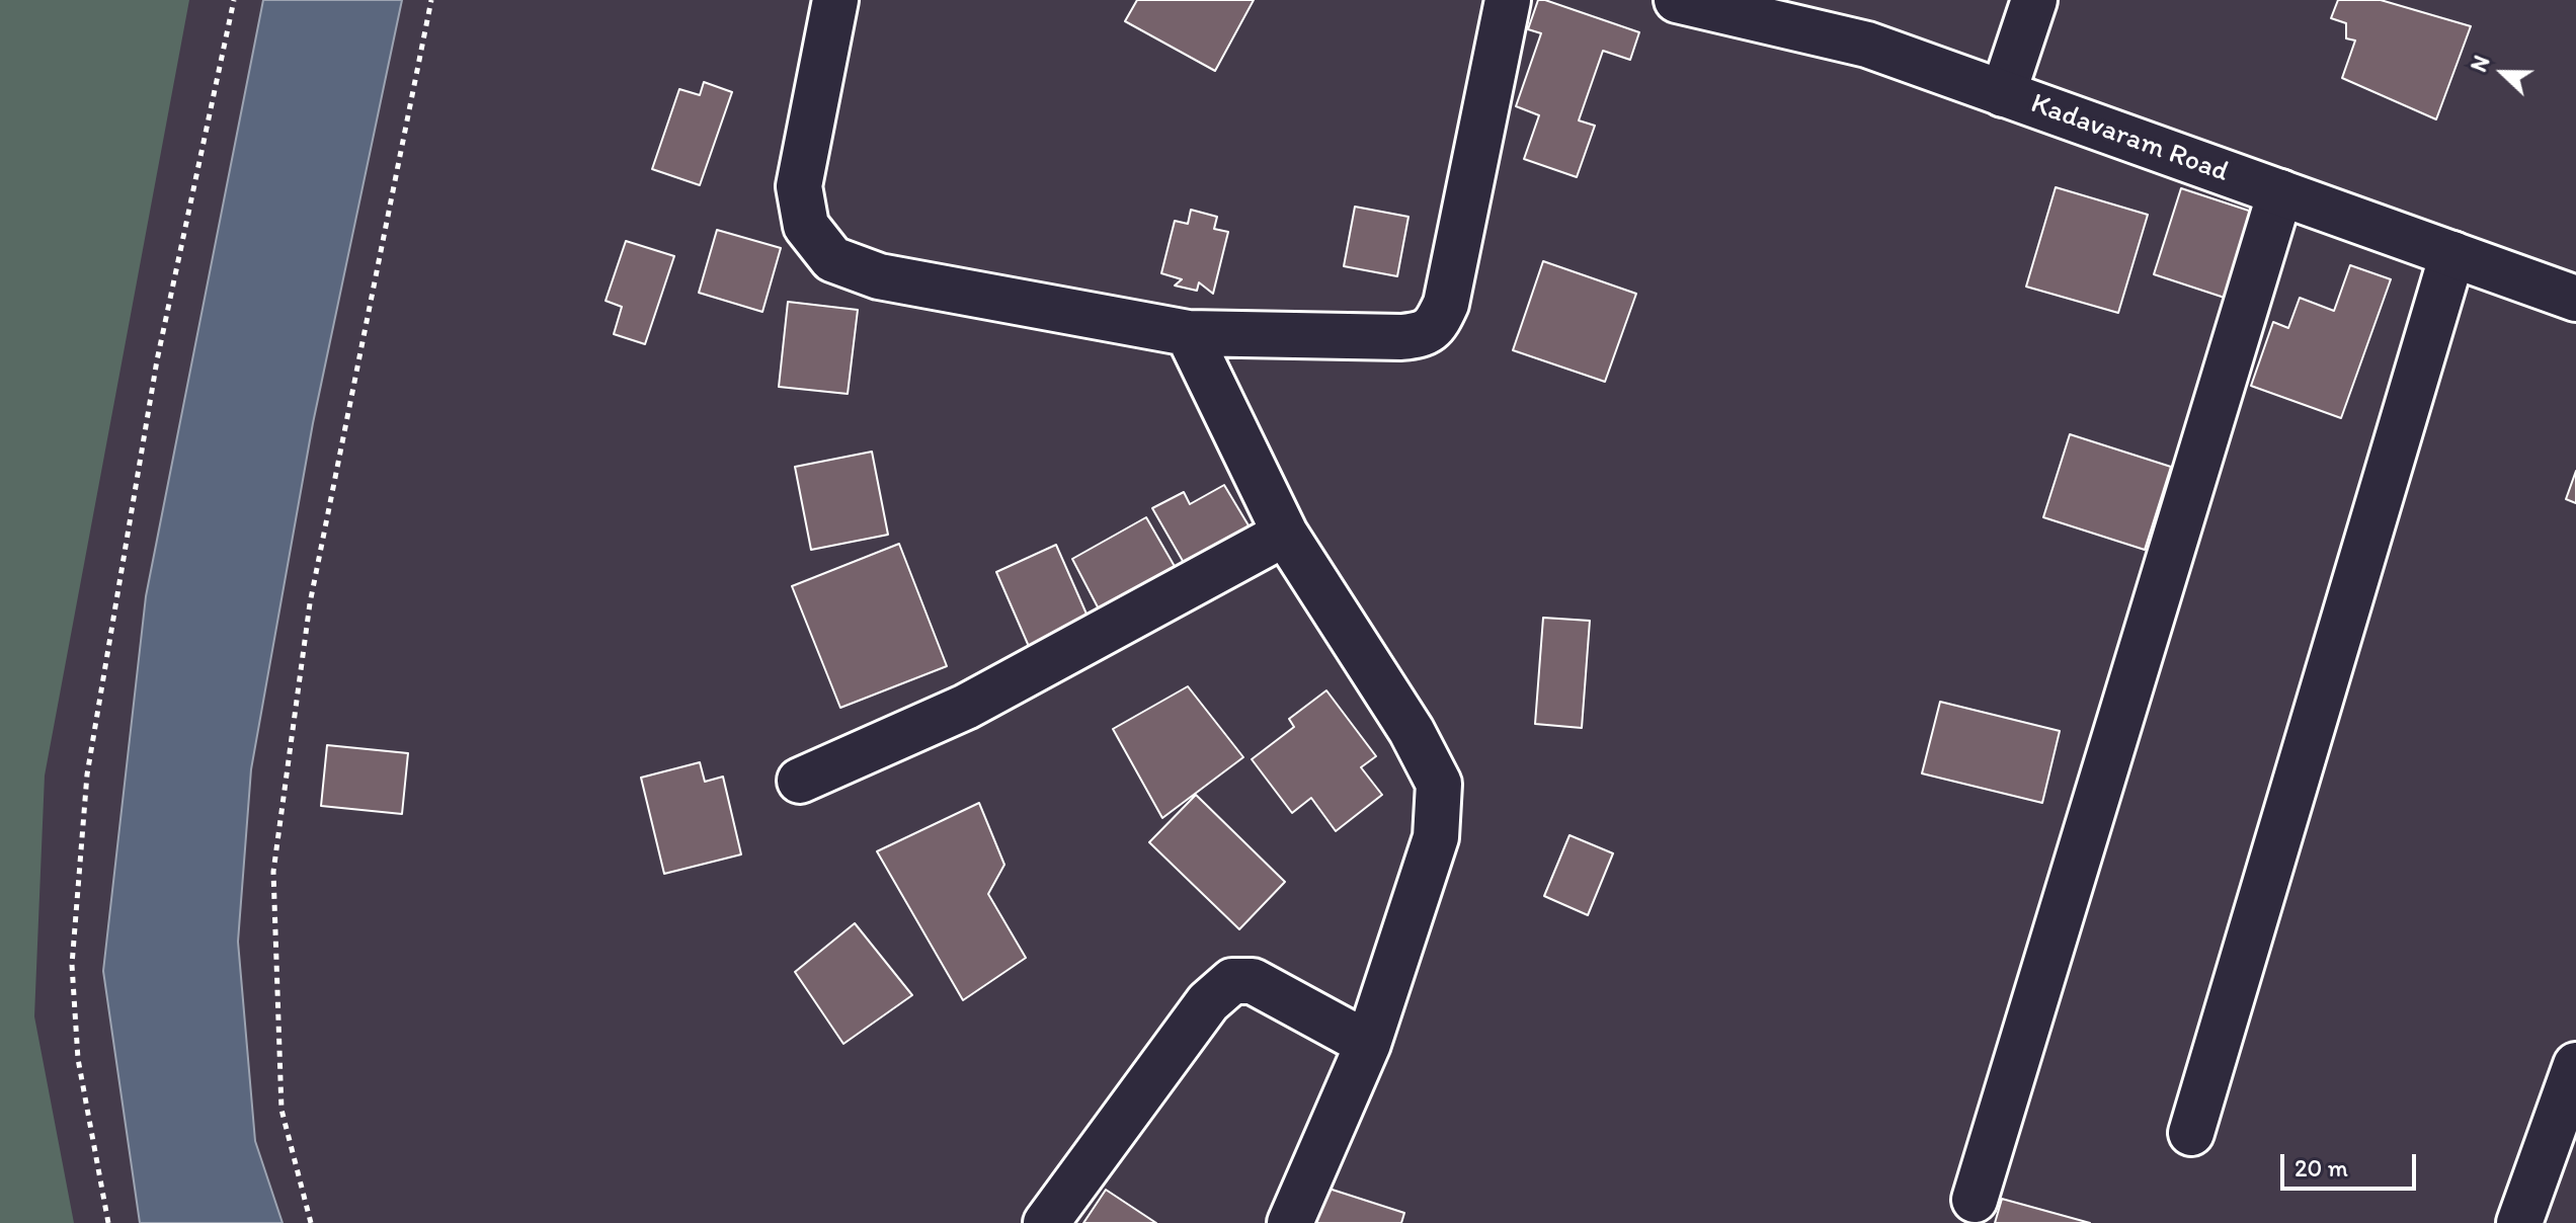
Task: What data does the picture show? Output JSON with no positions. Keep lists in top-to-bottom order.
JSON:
{
  "streets": {
    "street": ["Kadavaram Road"]
  },
  "scale_bar": "20 m",
  "north": "left"
}
